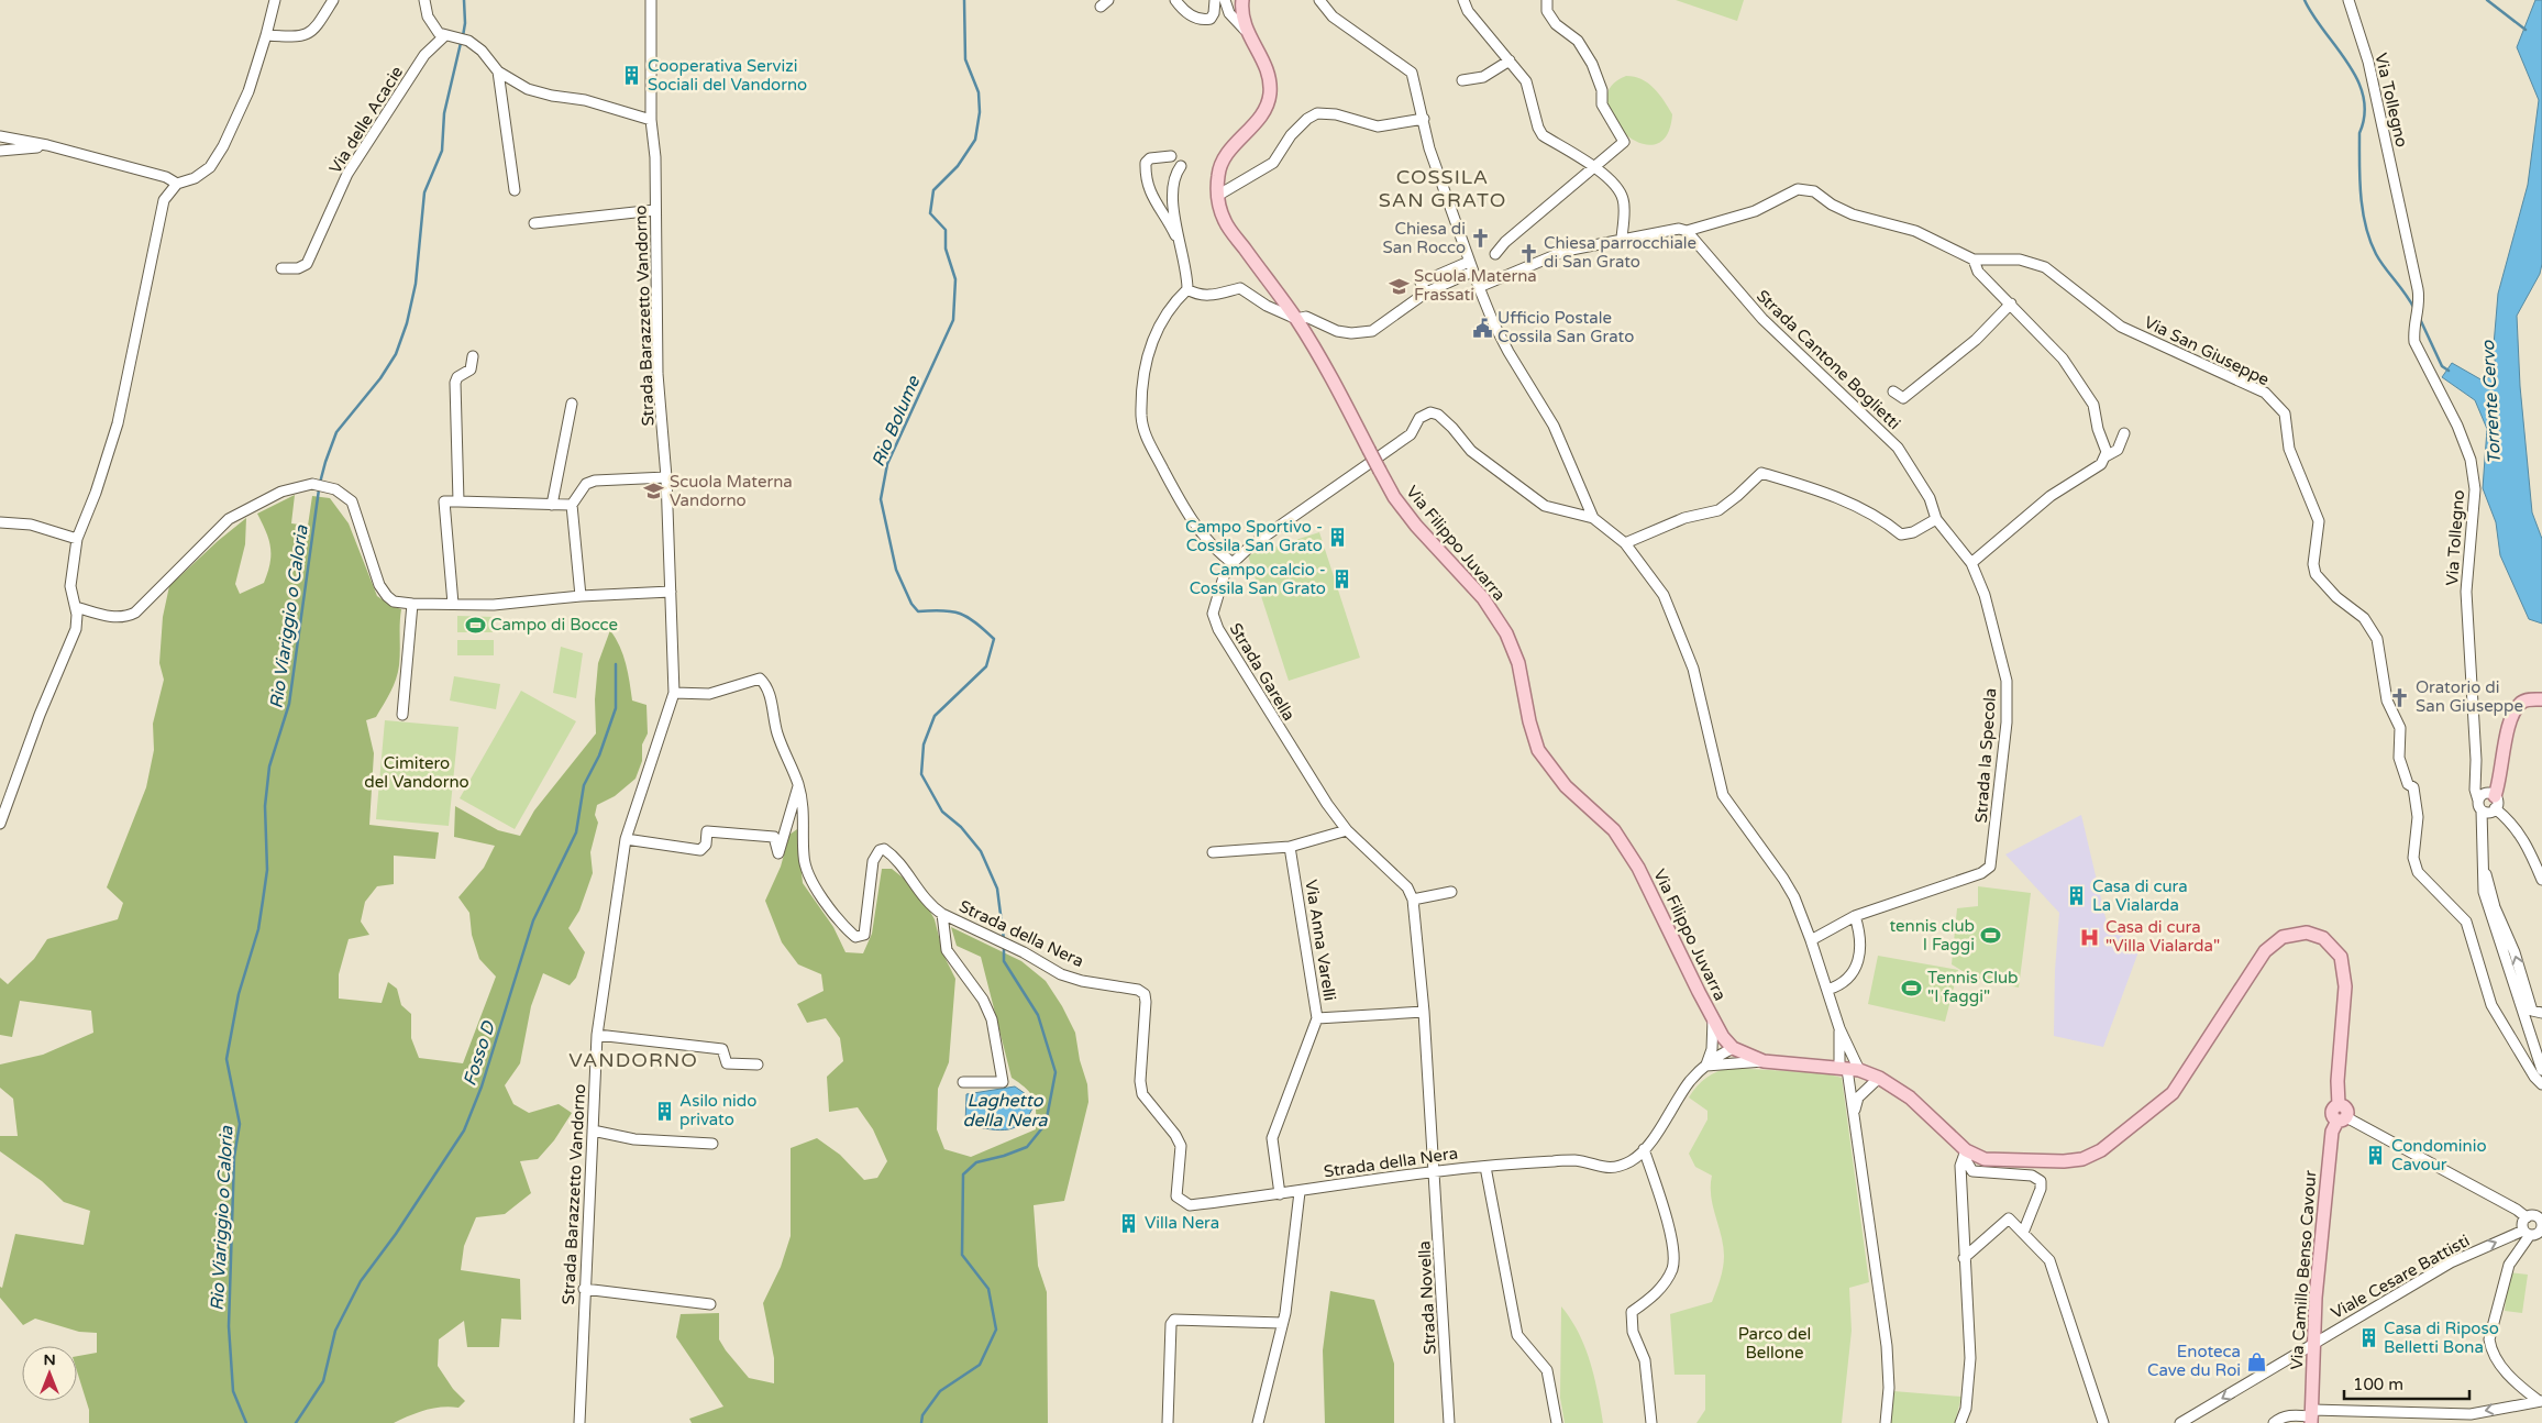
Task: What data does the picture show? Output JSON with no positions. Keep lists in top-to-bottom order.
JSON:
{
  "streets": {
    "main road": ["Via Filippo Juvarra", "Via Camillo Benso Cavour"],
    "street": [
      "Via Tollegno",
      "Via delle Acacie",
      "Strada Barazzetto Vandorno",
      "Via San Giuseppe",
      "Strada Cantone Boglietti",
      "Strada Garella",
      "Strada la Specola",
      "Strada della Nera",
      "Via Anna Varelli",
      "Viale Cesare Battisti",
      "Strada Novella"
    ]
  },
  "crossings": [
    ["Strada Barazzetto Vandorno", "Strada della Nera"],
    ["Via San Giuseppe", "Strada Cantone Boglietti"],
    ["Strada Cantone Boglietti", "Strada la Specola"],
    ["Via Filippo Juvarra", "Strada della Nera"],
    ["Strada della Nera", "Via Anna Varelli"],
    ["Strada della Nera", "Strada Novella"],
    ["Via Camillo Benso Cavour", "Viale Cesare Battisti"]
  ],
  "districts": ["COSSILA SAN GRATO", "VANDORNO"],
  "water": [
    "Torrente Cervo",
    "Rio Bolume",
    "Rio Viariggio o Caloria",
    "Fosso D",
    "Laghetto della Nera"
  ],
  "parks": ["Cimitero del Vandorno", "Parco del Bellone"],
  "places": {
    "building": [
      "Cooperativa Servizi Sociali del Vandorno",
      "Campo Sportivo - Cossila San Grato",
      "Campo calcio - Cossila San Grato",
      "Casa di cura La Vialarda",
      "Asilo nido privato",
      "Condominio Cavour",
      "Villa Nera",
      "Casa di Riposo Belletti Bona"
    ],
    "church": ["Chiesa di San Rocco", "Chiesa parrocchiale di San Grato", "Oratorio di San Giuseppe"],
    "school or university": ["Scuola Materna Frassati", "Scuola Materna Vandorno"],
    "public building": ["Ufficio Postale Cossila San Grato"],
    "sports": ["Campo di Bocce", "tennis club I Faggi", "Tennis Club \"I faggi\""],
    "hospital": ["Casa di cura \"Villa Vialarda\""],
    "shop": ["Enoteca Cave du Roi"]
  },
  "scale_bar": "100 m",
  "north": "top"
}
